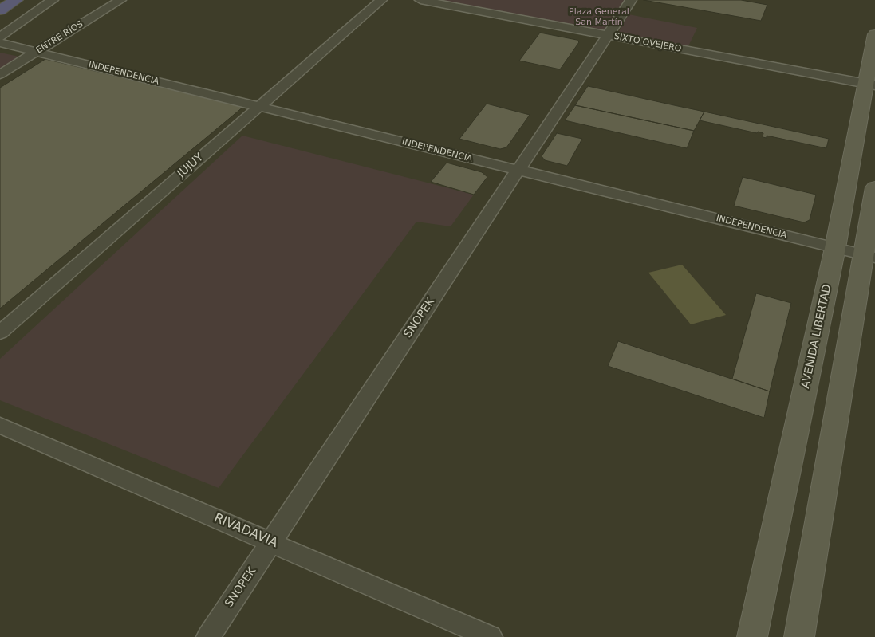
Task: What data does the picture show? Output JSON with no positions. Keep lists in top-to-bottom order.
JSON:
{
  "streets": {
    "main road": ["AVENIDA LIBERTAD"],
    "street": [
      "ENTRE RÍOS",
      "SIXTO OVEJERO",
      "INDEPENDENCIA",
      "JUJUY",
      "SNOPEK",
      "RIVADAVIA"
    ]
  },
  "crossings": [
    ["ENTRE RÍOS", "INDEPENDENCIA"],
    ["SIXTO OVEJERO", "SNOPEK"],
    ["SIXTO OVEJERO", "AVENIDA LIBERTAD"],
    ["INDEPENDENCIA", "JUJUY"],
    ["INDEPENDENCIA", "SNOPEK"],
    ["INDEPENDENCIA", "AVENIDA LIBERTAD"],
    ["SNOPEK", "RIVADAVIA"]
  ],
  "parks": ["Plaza General San Martín"]
}
